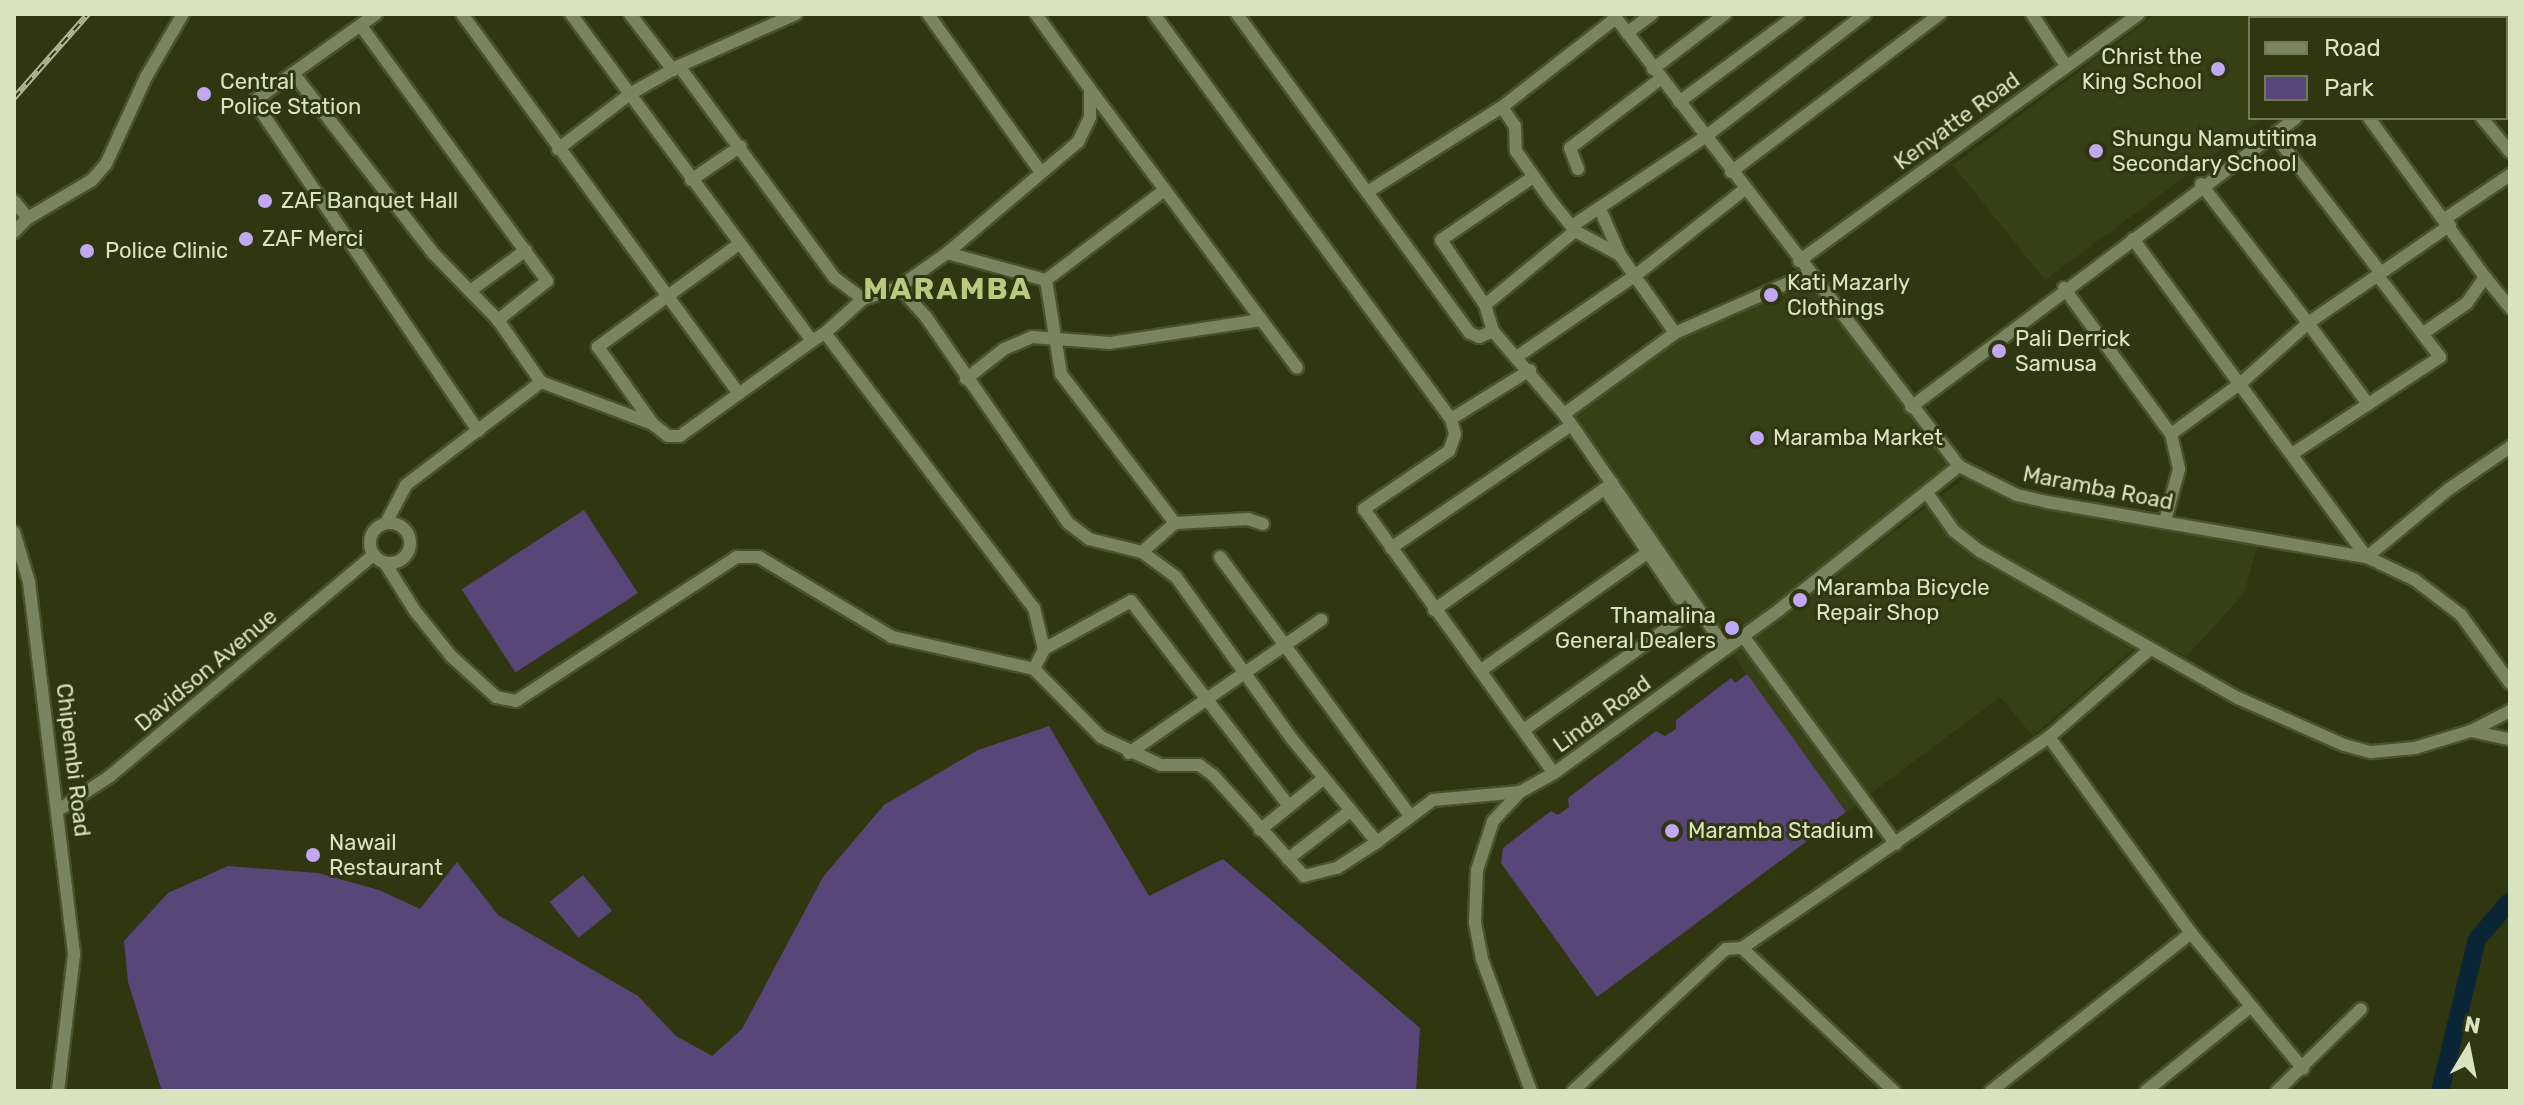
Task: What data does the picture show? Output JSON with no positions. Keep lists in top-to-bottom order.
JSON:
{
  "streets": {
    "street": [
      "Kenyatte Road",
      "Maramba Road",
      "Davidson Avenue",
      "Linda Road",
      "Chipembi Road"
    ]
  },
  "crossings": [
    ["Kenyatte Road", "Maramba Road"],
    ["Maramba Road", "Linda Road"],
    ["Davidson Avenue", "Chipembi Road"]
  ],
  "districts": ["MARAMBA"],
  "places": [
    "Christ the King School",
    "Central Police Station",
    "Shungu Namutitima Secondary School",
    "ZAF Banquet Hall",
    "ZAF Merci",
    "Police Clinic",
    "Kati Mazarly Clothings",
    "Pali Derrick Samusa",
    "Maramba Market",
    "Maramba Bicycle Repair Shop",
    "Thamalina General Dealers",
    "Maramba Stadium",
    "Nawail Restaurant"
  ],
  "legend": ["Road", "Park"],
  "north": "top"
}
